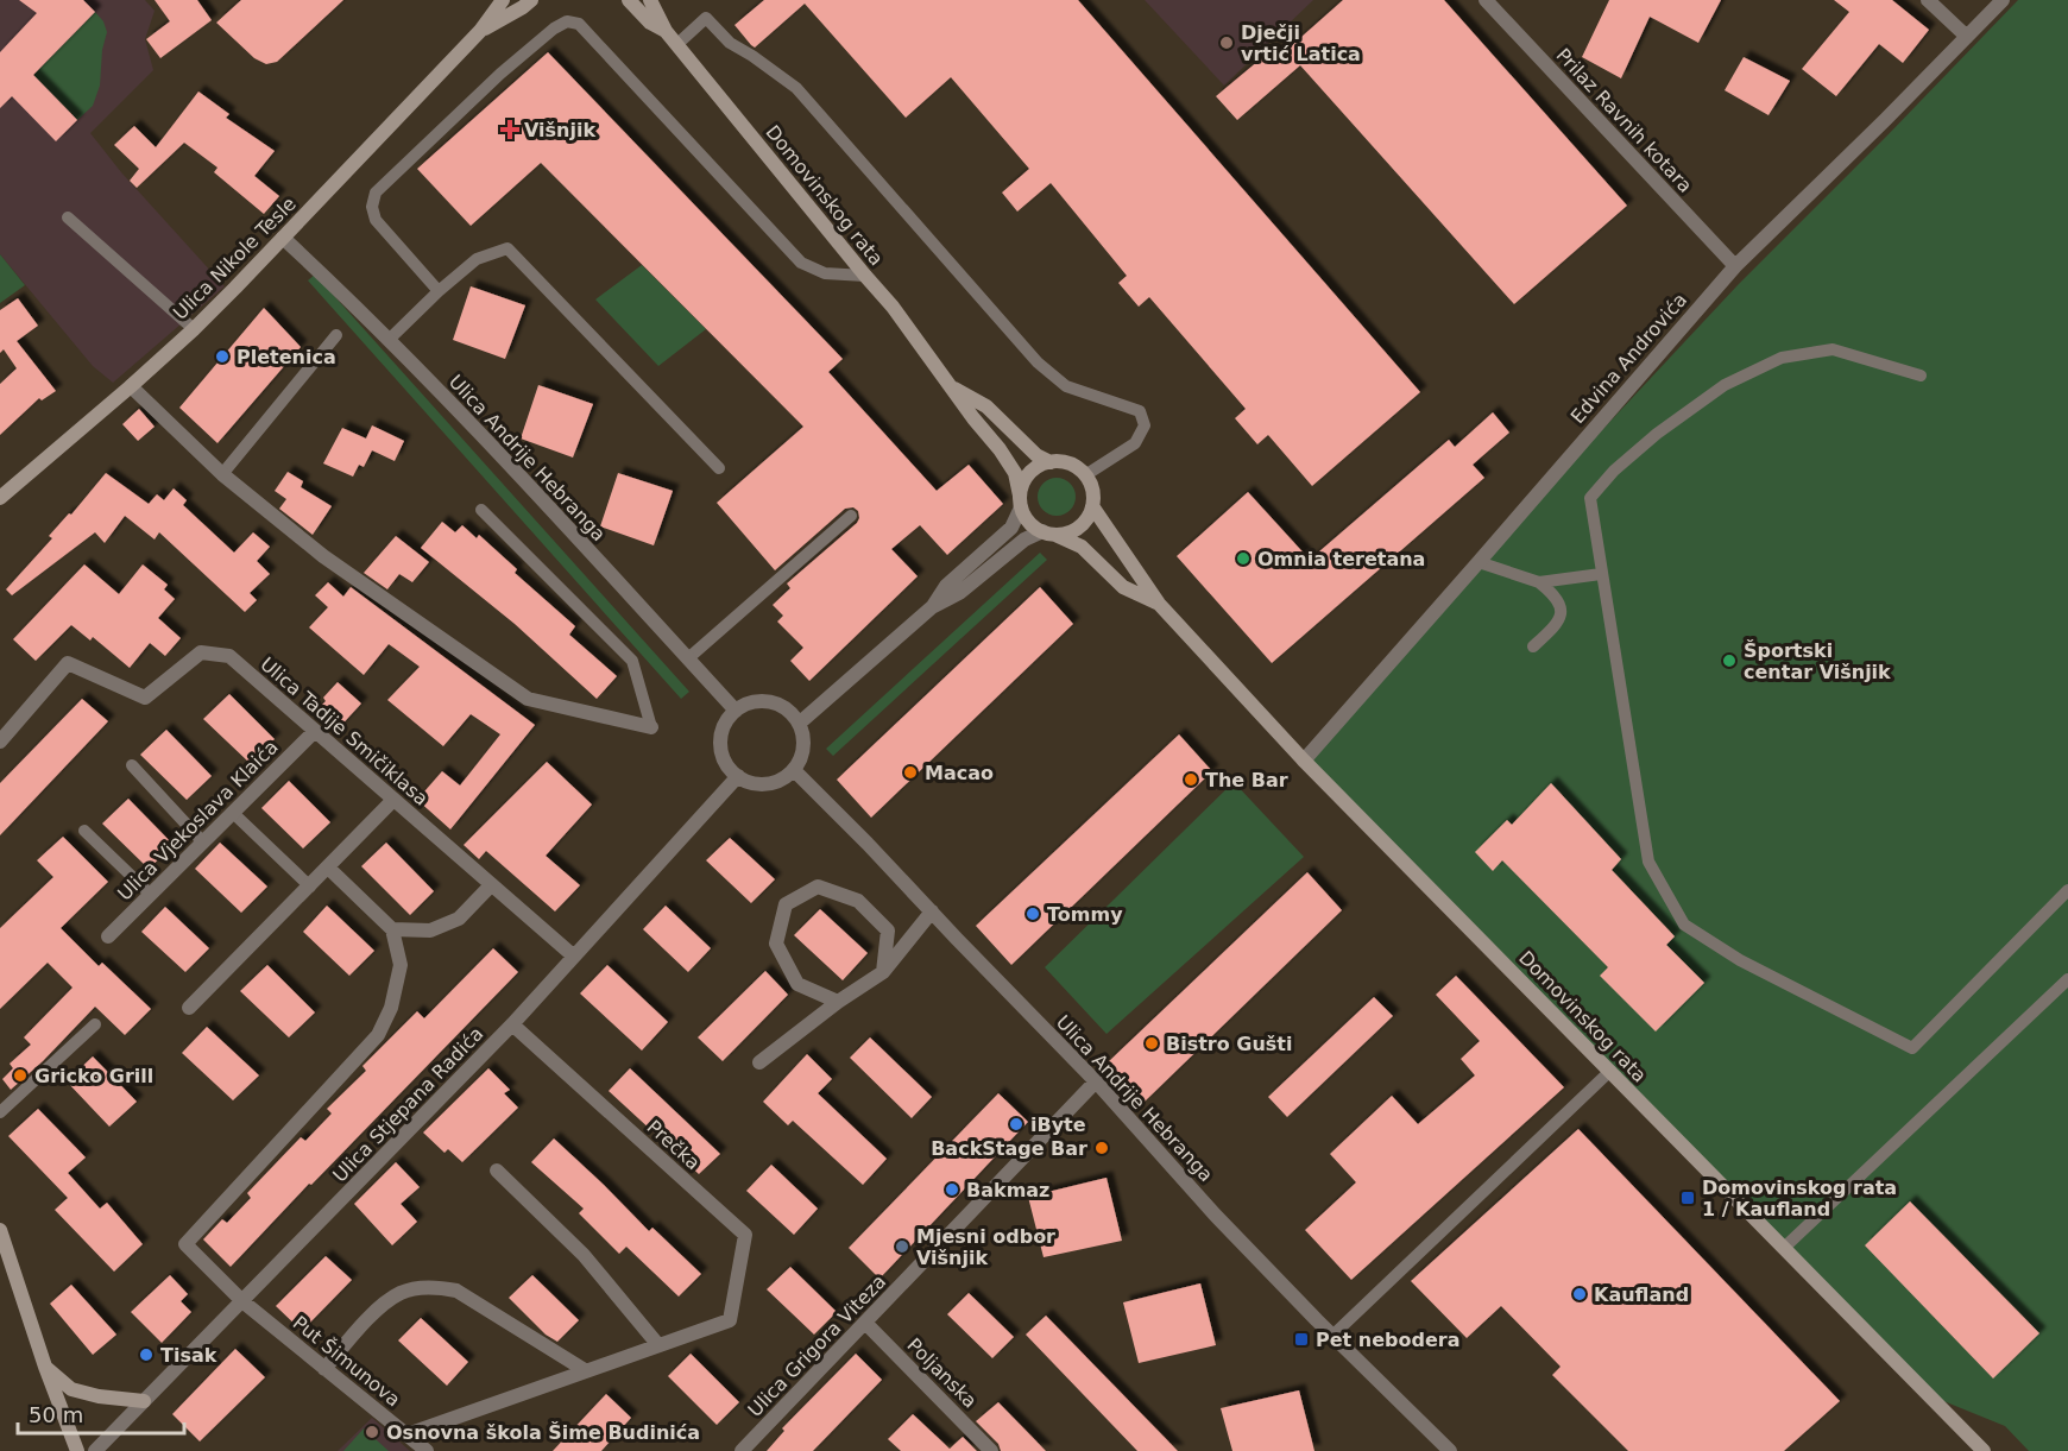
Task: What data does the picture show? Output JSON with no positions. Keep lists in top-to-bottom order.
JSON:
{
  "streets": {
    "main road": ["Domovinskog rata", "Ulica Nikole Tesle"],
    "street": [
      "Prilaz Ravnih kotara",
      "Edvina Androvića",
      "Ulica Andrije Hebranga",
      "Ulica Tadije Smičiklasa",
      "Ulica Vjekoslava Klaića",
      "Ulica Stjepana Radića",
      "Prečka",
      "Ulica Grigora Viteza",
      "Put Šimunova",
      "Poljanska"
    ]
  },
  "crossings": [
    ["Prilaz Ravnih kotara", "Edvina Androvića"],
    ["Domovinskog rata", "Edvina Androvića"],
    ["Ulica Nikole Tesle", "Ulica Andrije Hebranga"],
    ["Ulica Andrije Hebranga", "Ulica Stjepana Radića"],
    ["Ulica Andrije Hebranga", "Ulica Grigora Viteza"],
    ["Ulica Tadije Smičiklasa", "Ulica Vjekoslava Klaića"],
    ["Ulica Tadije Smičiklasa", "Ulica Stjepana Radića"],
    ["Ulica Stjepana Radića", "Prečka"],
    ["Ulica Stjepana Radića", "Put Šimunova"],
    ["Ulica Grigora Viteza", "Poljanska"]
  ],
  "places": {
    "other": [
      "Dječji vrtić Latica",
      "Pletenica",
      "Omnia teretana",
      "Športski centar Višnjik",
      "Macao",
      "The Bar",
      "Tommy",
      "Bistro Gušti",
      "Gricko Grill",
      "iByte",
      "BackStage Bar",
      "Bakmaz",
      "Mjesni odbor Višnjik",
      "Kaufland",
      "Tisak",
      "Osnovna škola Šime Budinića"
    ],
    "health": ["Višnjik"],
    "transit": ["Domovinskog rata 1 / Kaufland", "Pet nebodera"]
  },
  "scale_bar": "50 m"
}
